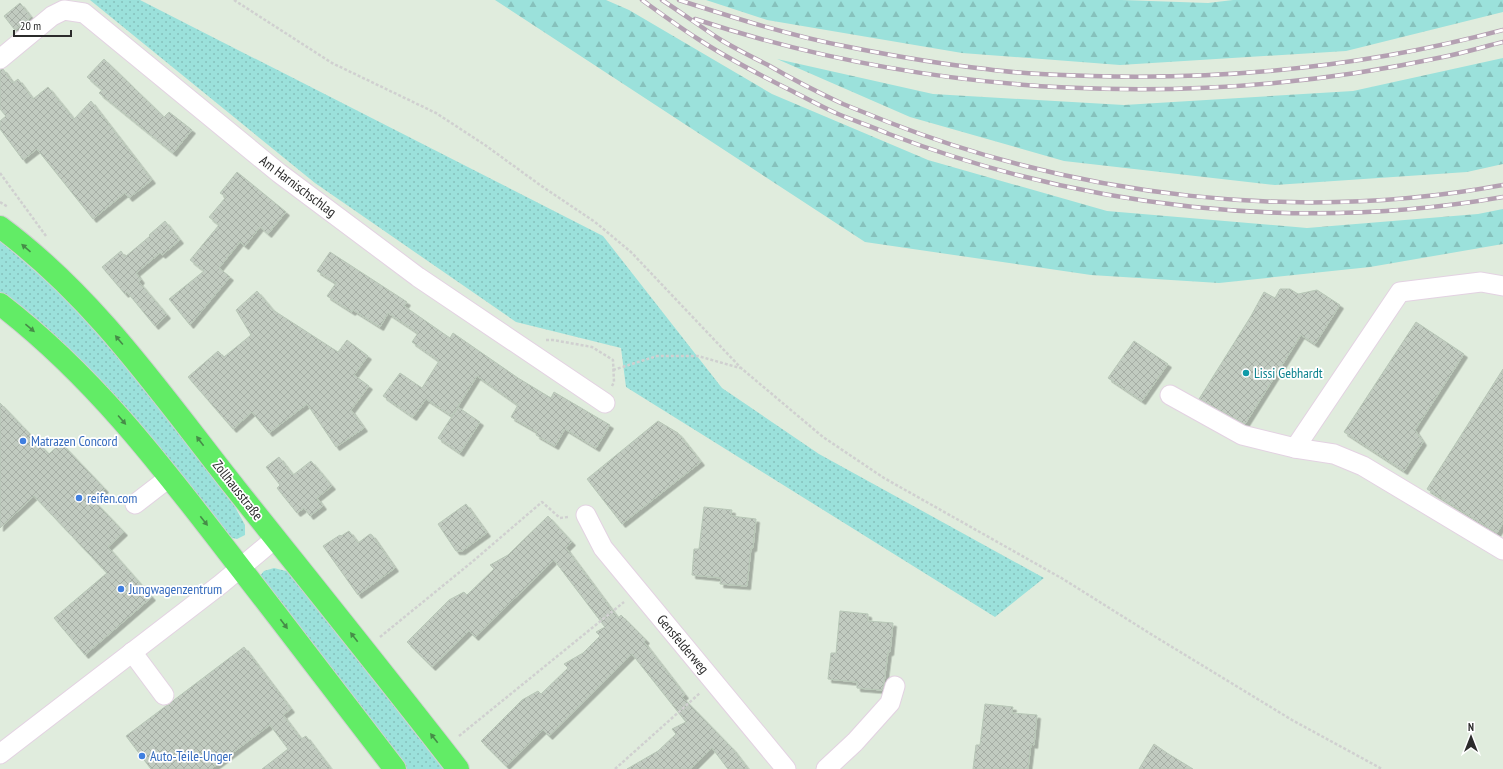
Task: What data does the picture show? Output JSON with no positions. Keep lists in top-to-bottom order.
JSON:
{
  "streets": {
    "main road": ["Zollhausstraße"],
    "street": ["Am Harnischschlag", "Gensfelderweg"]
  },
  "places": [
    "Lissi Gebhardt",
    "Matrazen Concord",
    "reifen.com",
    "Jungwagenzentrum",
    "Auto-Teile-Unger"
  ],
  "scale_bar": "20 m",
  "north": "top"
}
